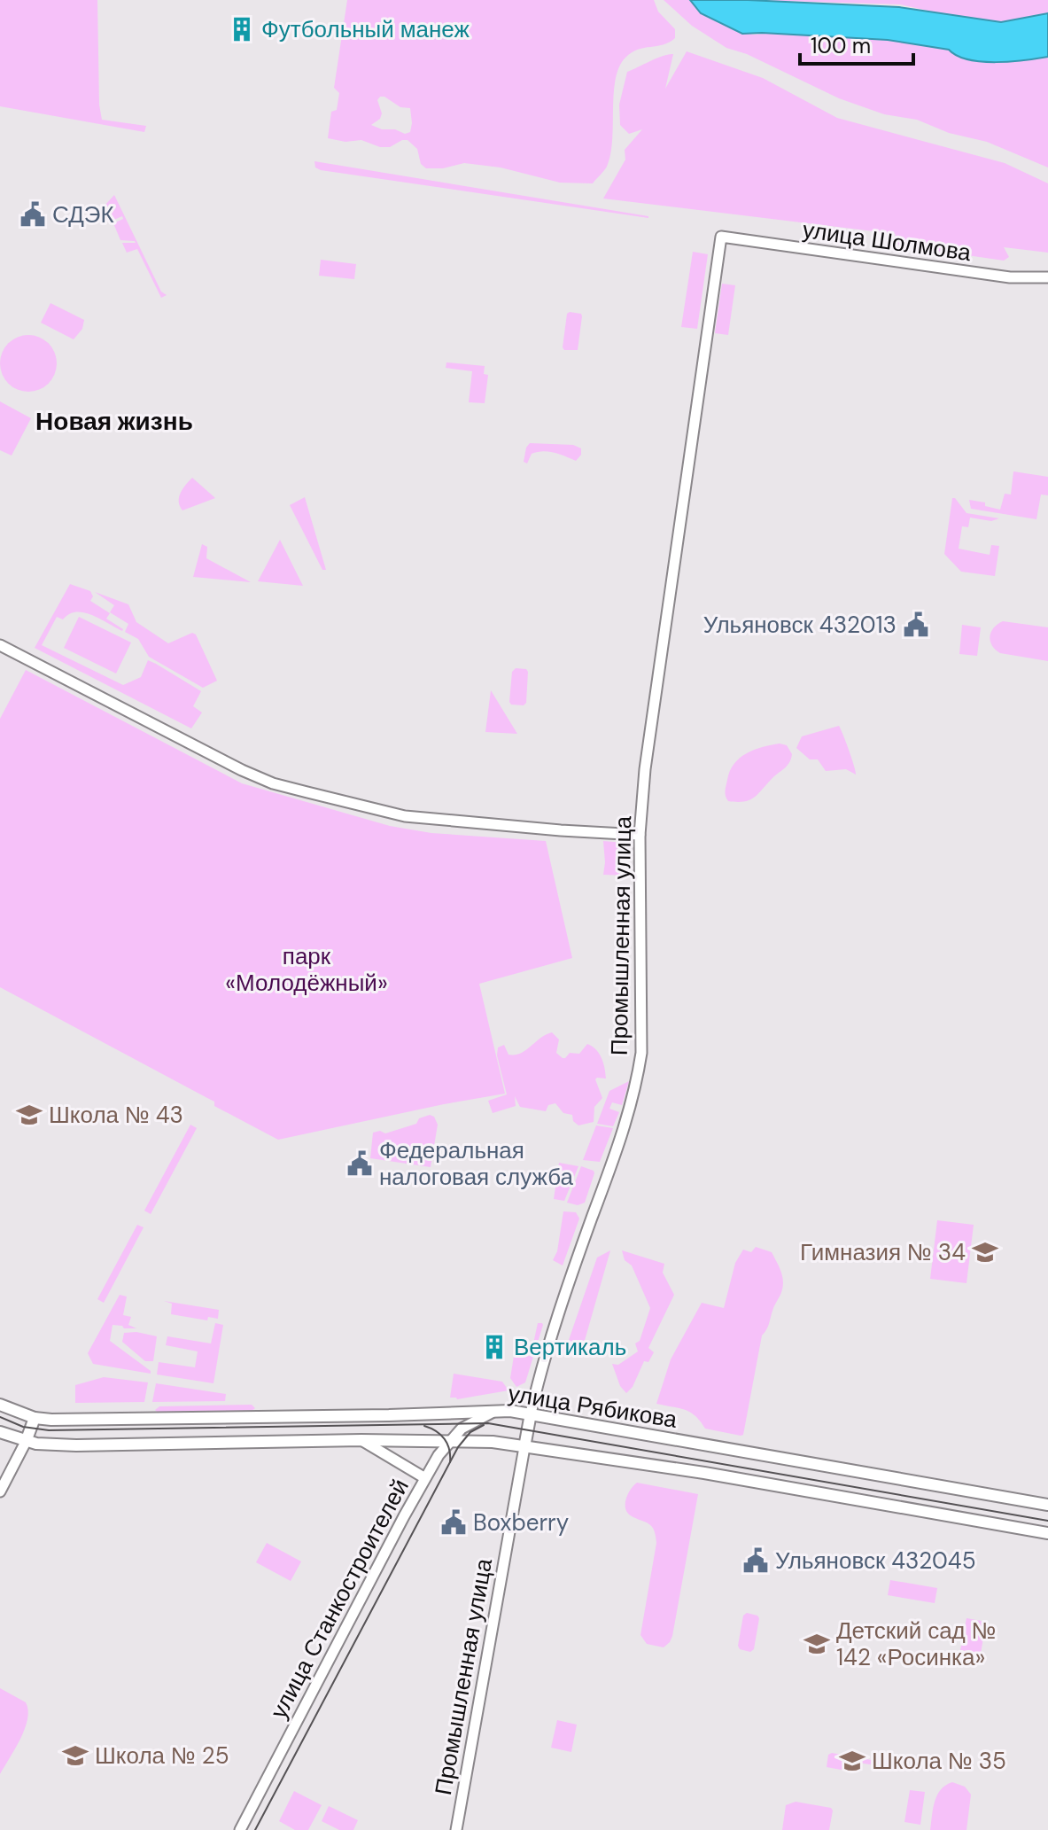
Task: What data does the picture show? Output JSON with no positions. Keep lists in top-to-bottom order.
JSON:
{
  "streets": {
    "main road": ["Промышленная улица", "улица Рябикова"],
    "street": ["улица Шолмова", "улица Станкостроителей"]
  },
  "crossings": [
    ["улица Шолмова", "Промышленная улица"],
    ["Промышленная улица", "улица Рябикова"],
    ["улица Рябикова", "улица Станкостроителей"]
  ],
  "districts": ["Новая жизнь"],
  "parks": ["парк «Молодёжный»"],
  "places": {
    "building": ["Футбольный манеж", "Вертикаль"],
    "public building": [
      "СДЭК",
      "Ульяновск 432013",
      "Федеральная налоговая служба",
      "Boxberry",
      "Ульяновск 432045"
    ],
    "school or university": [
      "Школа № 43",
      "Гимназия № 34",
      "Детский сад № 142 «Росинка»",
      "Школа № 25",
      "Школа № 35"
    ]
  },
  "scale_bar": "100 m"
}
